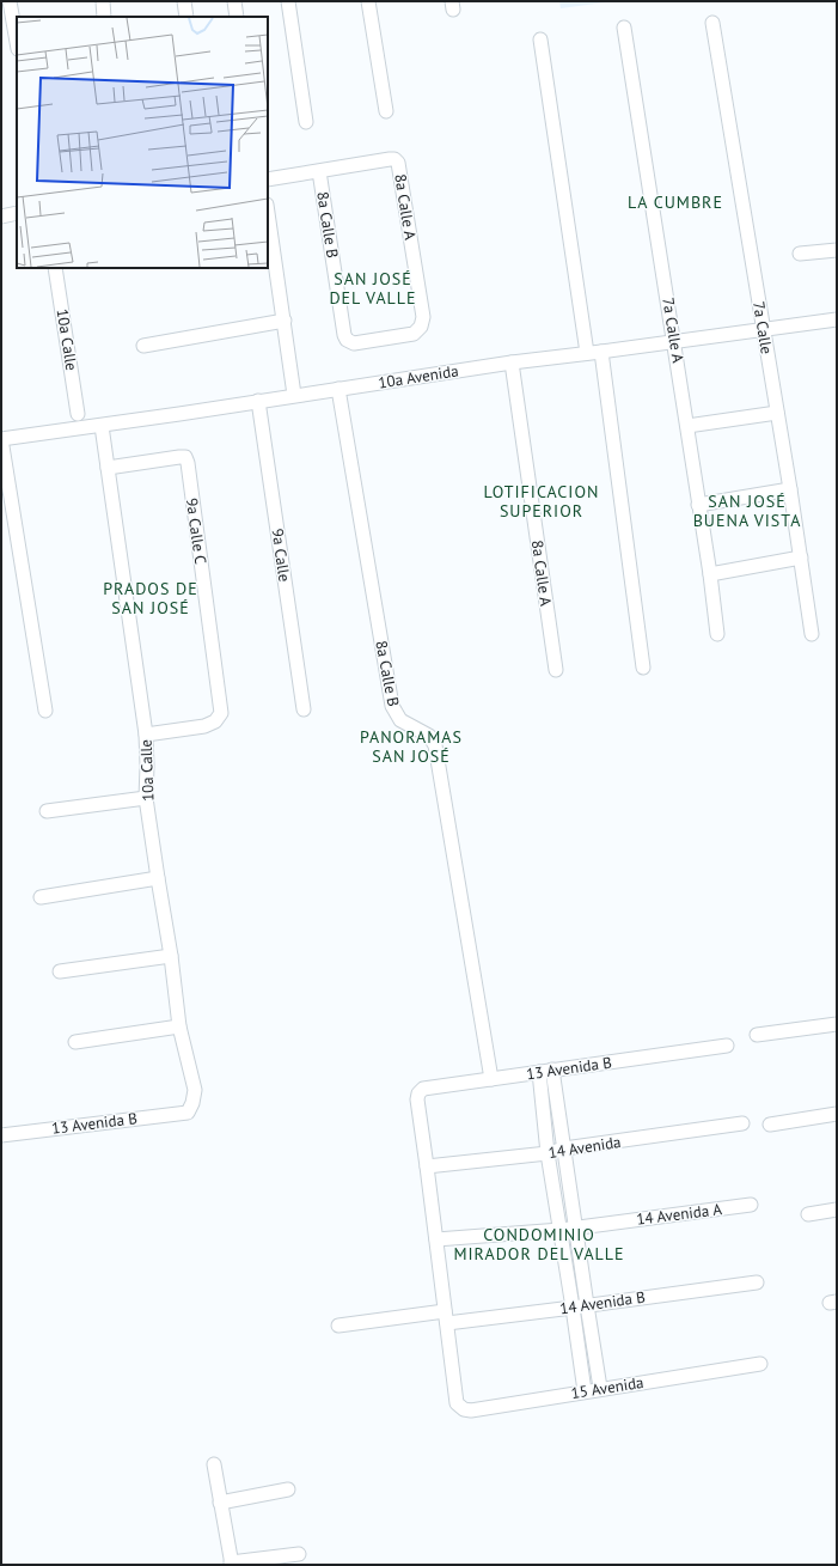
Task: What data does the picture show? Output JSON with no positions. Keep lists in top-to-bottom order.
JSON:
{
  "streets": {
    "street": [
      "8a Calle A",
      "8a Calle B",
      "7a Calle",
      "7a Calle A",
      "10a Calle",
      "10a Avenida",
      "9a Calle C",
      "9a Calle",
      "13 Avenida B",
      "14 Avenida",
      "14 Avenida A",
      "14 Avenida B",
      "15 Avenida"
    ]
  },
  "crossings": [
    ["8a Calle A", "8a Calle B"],
    ["8a Calle A", "10a Avenida"],
    ["8a Calle B", "10a Avenida"],
    ["8a Calle B", "13 Avenida B"],
    ["7a Calle", "10a Avenida"],
    ["7a Calle A", "10a Avenida"],
    ["10a Calle", "10a Avenida"],
    ["10a Calle", "9a Calle C"],
    ["10a Calle", "13 Avenida B"],
    ["10a Avenida", "9a Calle"],
    ["13 Avenida B", "14 Avenida"],
    ["14 Avenida B", "15 Avenida"]
  ],
  "districts": [
    "LA CUMBRE",
    "SAN JOSÉ DEL VALLE",
    "LOTIFICACION SUPERIOR",
    "SAN JOSÉ BUENA VISTA",
    "PRADOS DE SAN JOSÉ",
    "PANORAMAS SAN JOSÉ",
    "CONDOMINIO MIRADOR DEL VALLE"
  ]
}
